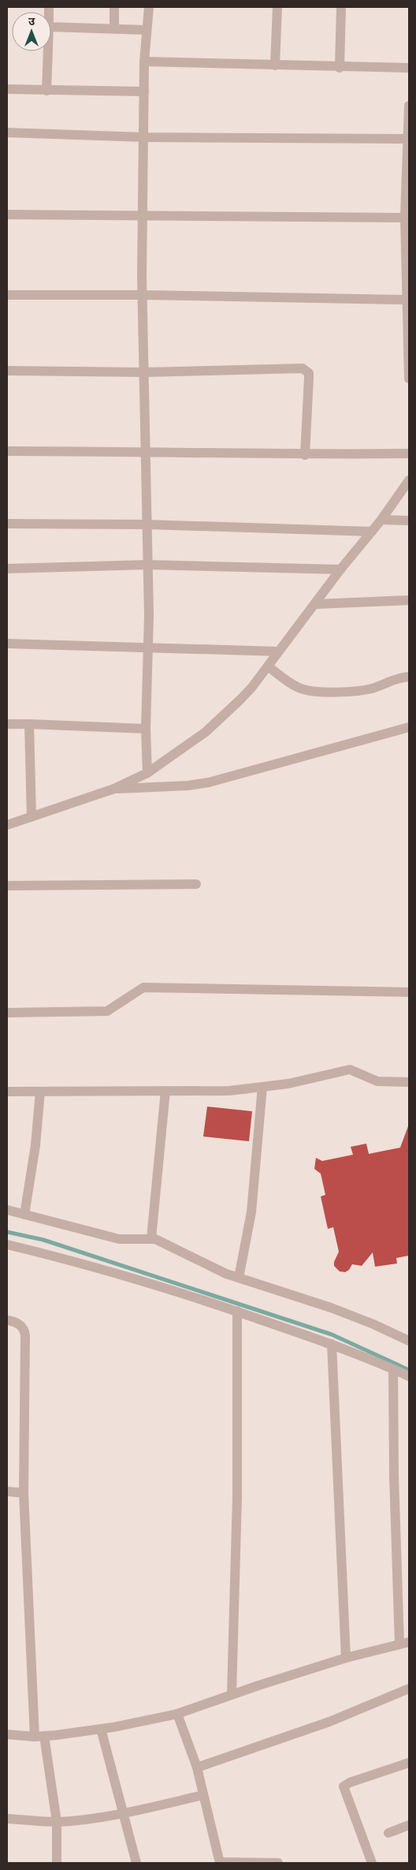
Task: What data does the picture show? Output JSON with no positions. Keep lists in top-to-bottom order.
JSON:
{
  "north": "top"
}
